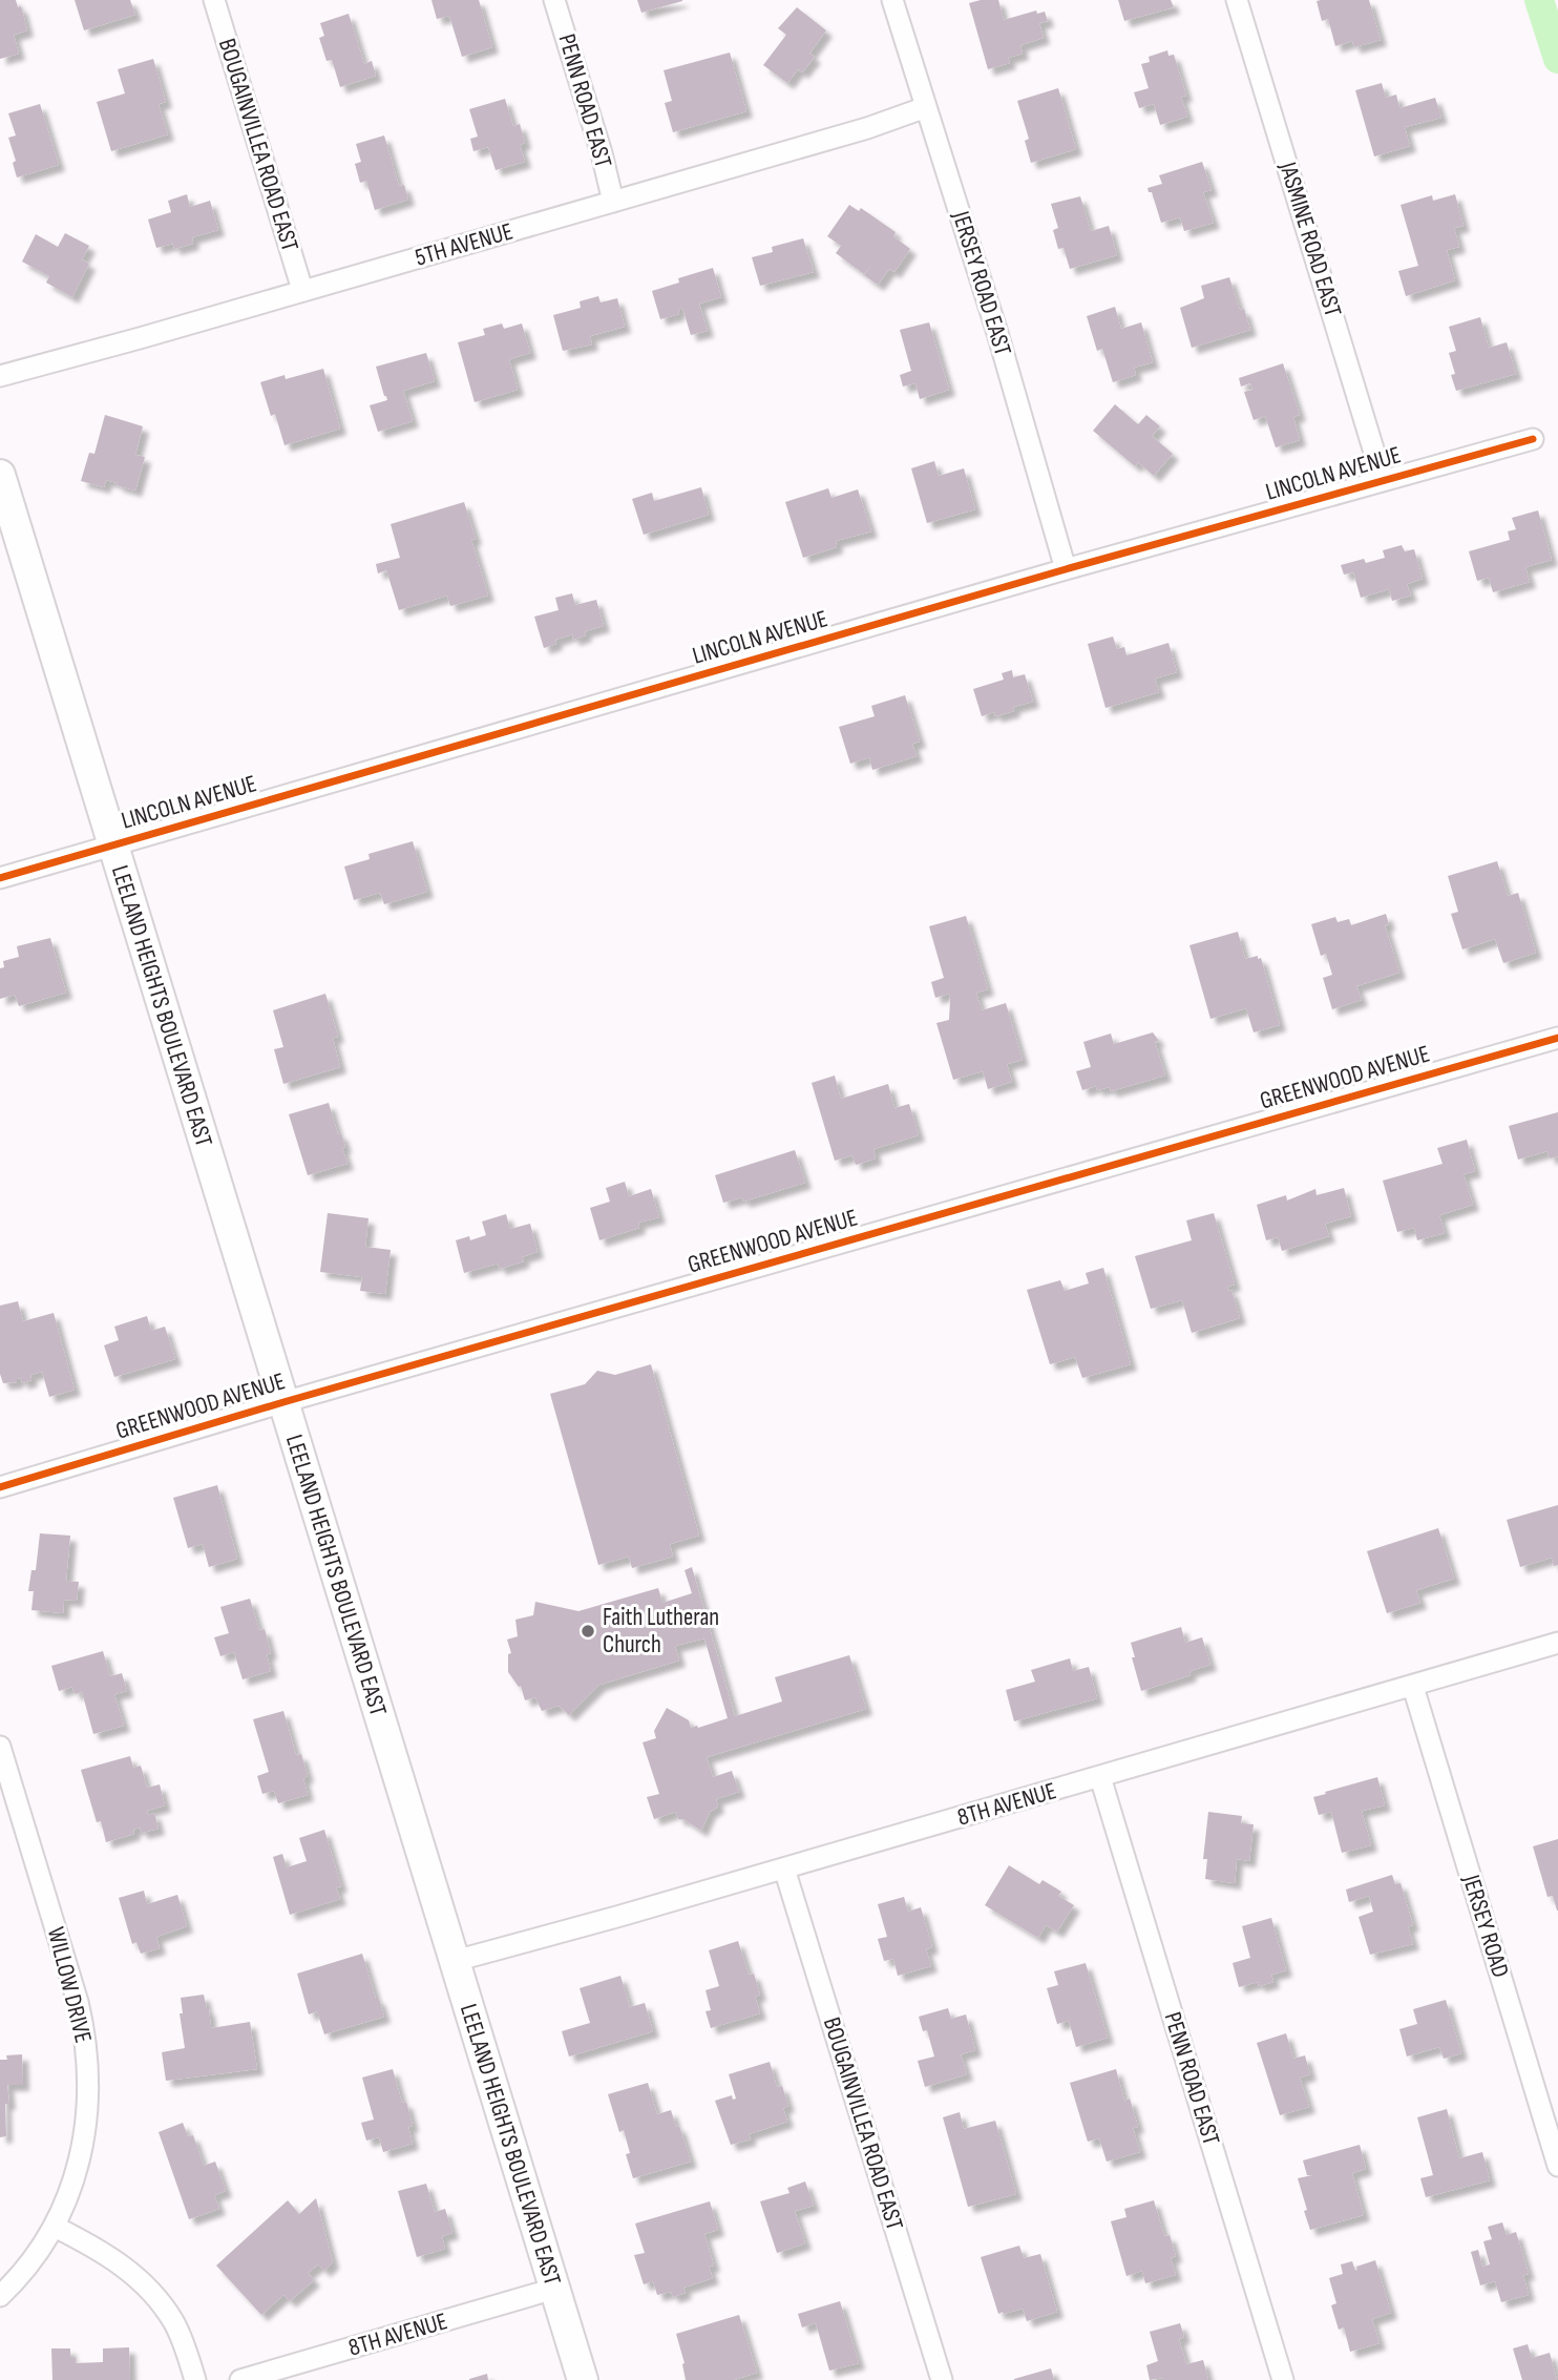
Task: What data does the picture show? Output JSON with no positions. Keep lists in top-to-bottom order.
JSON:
{
  "streets": {
    "main road": ["LEELAND HEIGHTS BOULEVARD EAST"],
    "street": [
      "PENN ROAD EAST",
      "BOUGAINVILLEA ROAD EAST",
      "JASMINE ROAD EAST",
      "5TH AVENUE",
      "JERSEY ROAD EAST",
      "LINCOLN AVENUE",
      "GREENWOOD AVENUE",
      "8TH AVENUE",
      "JERSEY ROAD",
      "WILLOW DRIVE"
    ]
  },
  "crossings": [
    ["PENN ROAD EAST", "5TH AVENUE"],
    ["PENN ROAD EAST", "8TH AVENUE"],
    ["BOUGAINVILLEA ROAD EAST", "5TH AVENUE"],
    ["BOUGAINVILLEA ROAD EAST", "8TH AVENUE"],
    ["JASMINE ROAD EAST", "LINCOLN AVENUE"],
    ["5TH AVENUE", "JERSEY ROAD EAST"],
    ["JERSEY ROAD EAST", "LINCOLN AVENUE"],
    ["LINCOLN AVENUE", "LEELAND HEIGHTS BOULEVARD EAST"],
    ["LEELAND HEIGHTS BOULEVARD EAST", "GREENWOOD AVENUE"],
    ["LEELAND HEIGHTS BOULEVARD EAST", "8TH AVENUE"],
    ["8TH AVENUE", "JERSEY ROAD"]
  ],
  "places": ["Faith Lutheran Church"]
}
